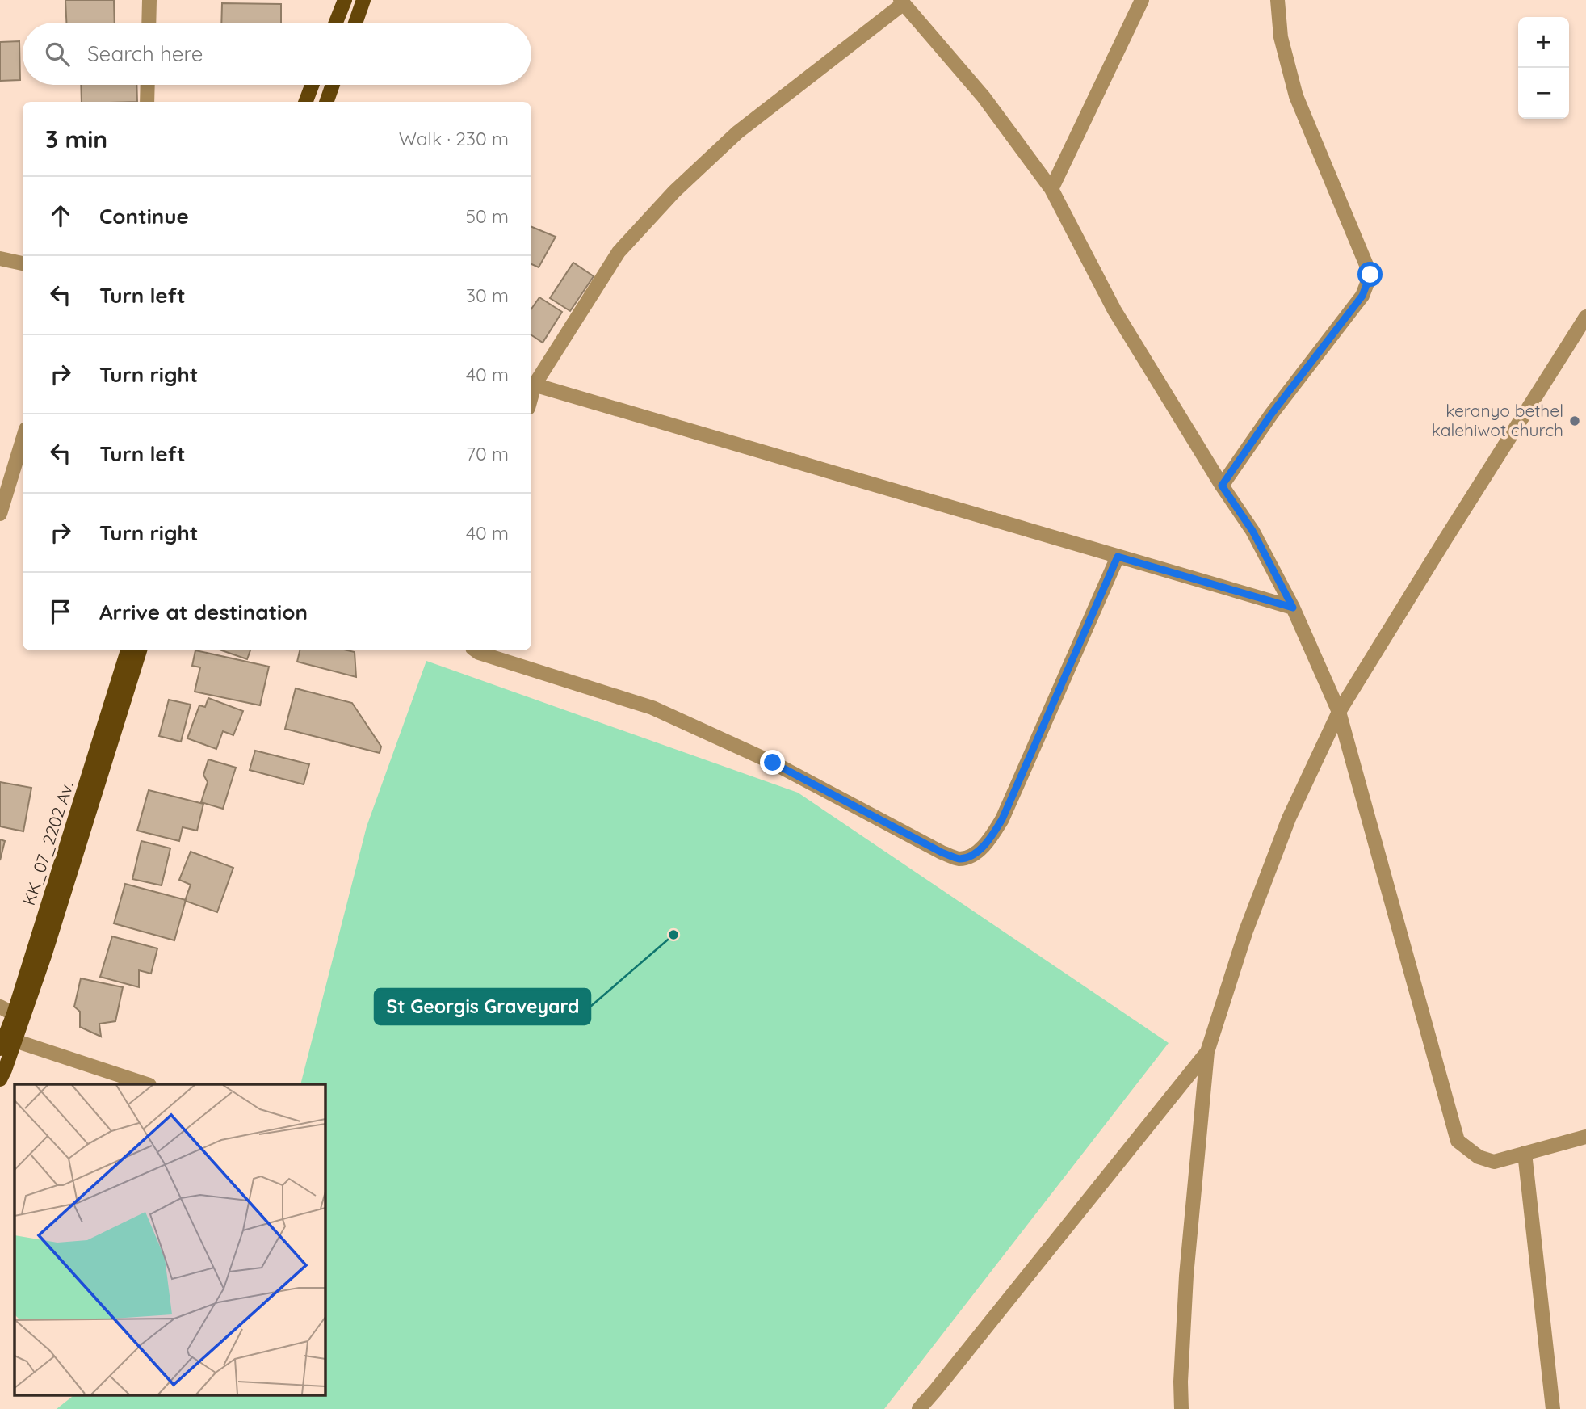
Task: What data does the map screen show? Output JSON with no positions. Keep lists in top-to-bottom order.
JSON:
{
  "streets": {
    "main road": ["KK_07_2202 Av."]
  },
  "places": ["keranyo bethel kalehiwot church", "St Georgis Graveyard"],
  "page": {
    "map_buttons": ["+", "−"],
    "search": "Search here",
    "heading": ["3 min", "Walk · 230 m"],
    "list": [
      ["Continue", "50 m"],
      ["Turn left", "30 m"],
      ["Turn right", "40 m"],
      ["Turn left", "70 m"],
      ["Turn right", "40 m"],
      "Arrive at destination"
    ]
  }
}
